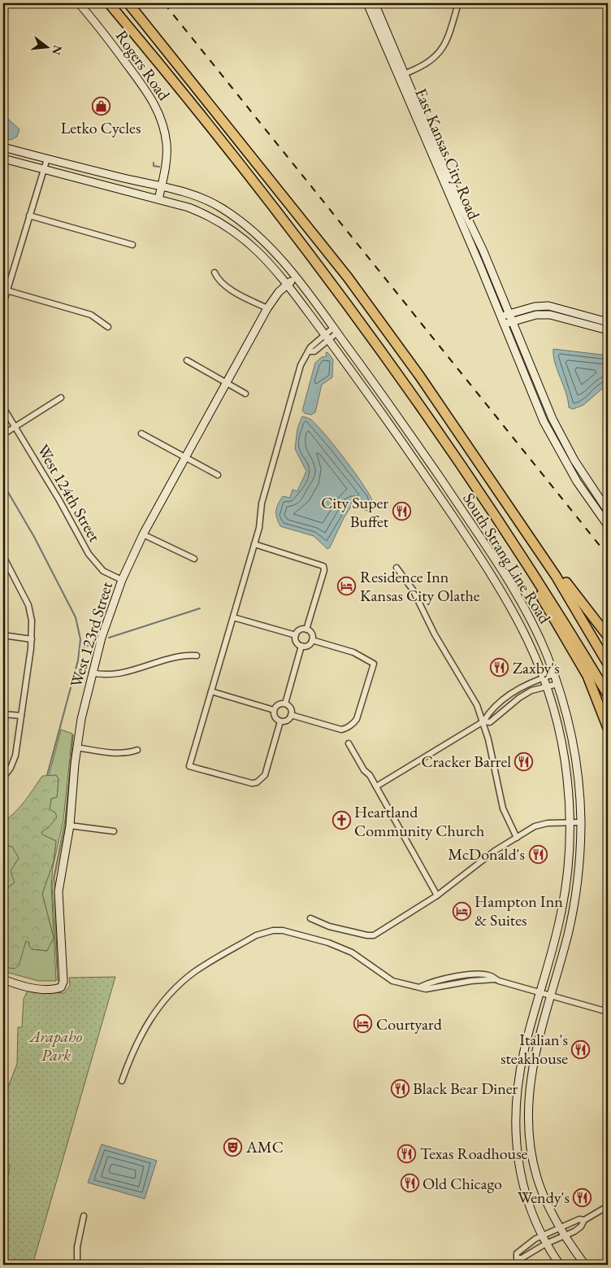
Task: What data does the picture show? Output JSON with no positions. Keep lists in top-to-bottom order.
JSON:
{
  "streets": {
    "main road": [
      "Rogers Road",
      "East Kansas City Road",
      "South Strang Line Road",
      "West 123rd Street"
    ],
    "street": ["West 124th Street"]
  },
  "crossings": [
    ["Rogers Road", "South Strang Line Road"],
    ["West 124th Street", "West 123rd Street"],
    ["South Strang Line Road", "West 123rd Street"]
  ],
  "parks": ["Arapaho Park"],
  "places": {
    "shop": ["Letko Cycles"],
    "restaurant": [
      "City Super Buffet",
      "Zaxby's",
      "Cracker Barrel",
      "McDonald's",
      "Italian's steakhouse",
      "Black Bear Diner",
      "Texas Roadhouse",
      "Old Chicago",
      "Wendy's"
    ],
    "hotel": ["Residence Inn Kansas City Olathe", "Hampton Inn & Suites", "Courtyard"],
    "church": ["Heartland Community Church"],
    "theatre": ["AMC"]
  },
  "north": "right"
}
